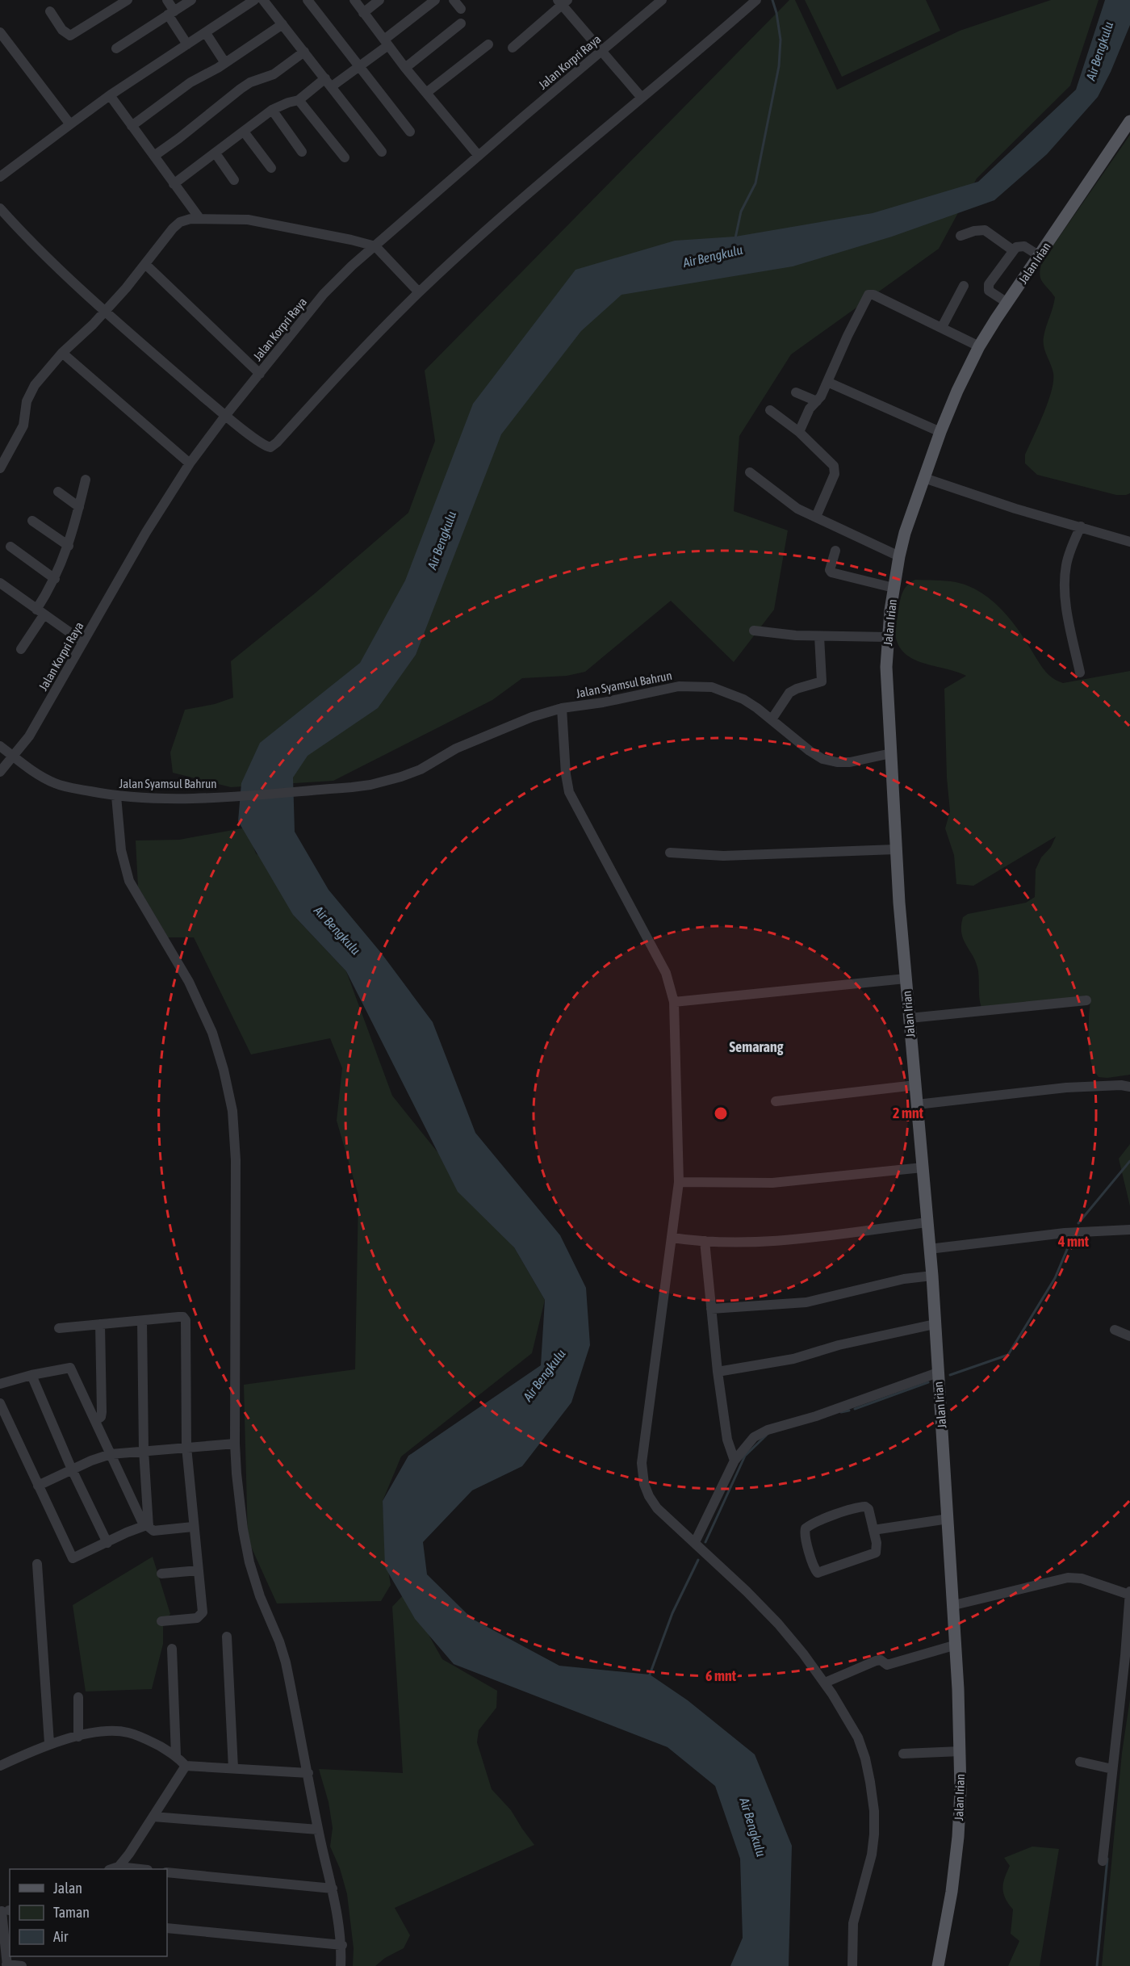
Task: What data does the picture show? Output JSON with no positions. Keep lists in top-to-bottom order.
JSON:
{
  "streets": {
    "main road": ["Jalan Irian"],
    "street": ["Jalan Korpri Raya", "Jalan Syamsul Bahrun"]
  },
  "crossings": [
    ["Jalan Korpri Raya", "Jalan Syamsul Bahrun"],
    ["Jalan Irian", "Jalan Syamsul Bahrun"]
  ],
  "districts": ["Semarang"],
  "water": ["Air Bengkulu"],
  "legend": ["Jalan", "Taman", "Air"],
  "rings": ["2 mnt", "4 mnt", "6 mnt"]
}
